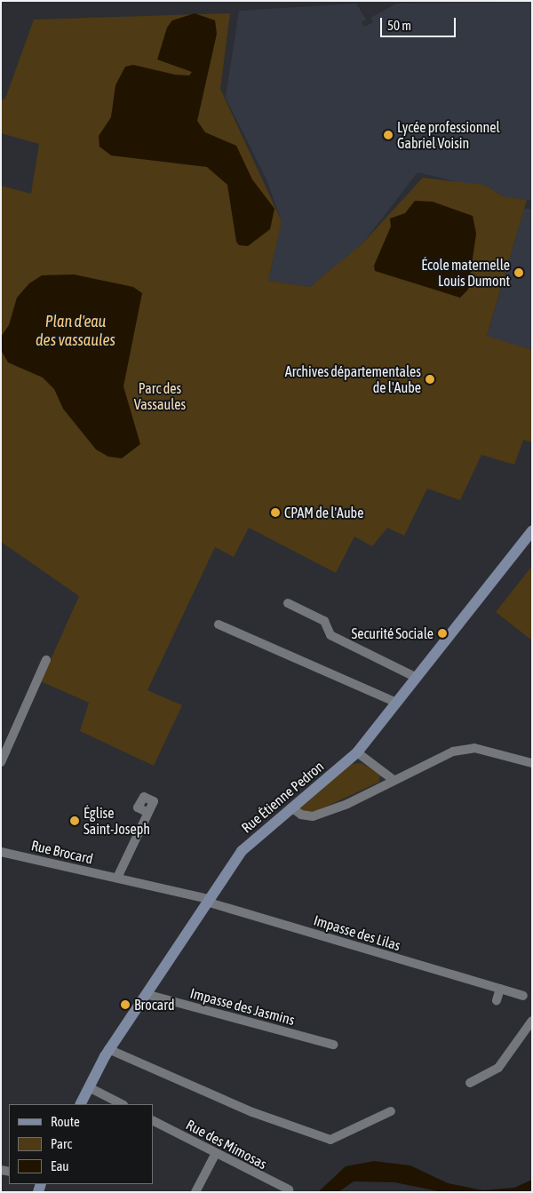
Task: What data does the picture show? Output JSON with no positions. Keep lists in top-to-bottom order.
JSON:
{
  "streets": {
    "street": [
      "Rue Étienne Pedron",
      "Rue Brocard",
      "Impasse des Lilas",
      "Impasse des Jasmins",
      "Rue des Mimosas"
    ]
  },
  "crossings": [
    ["Rue Étienne Pedron", "Rue Brocard"],
    ["Rue Étienne Pedron", "Impasse des Lilas"],
    ["Rue Étienne Pedron", "Impasse des Jasmins"],
    ["Rue Brocard", "Impasse des Lilas"]
  ],
  "water": ["Plan d'eau des vassaules"],
  "parks": ["Parc des Vassaules"],
  "places": [
    "Lycée professionnel Gabriel Voisin",
    "École maternelle Louis Dumont",
    "Archives départementales de l'Aube",
    "CPAM de l'Aube",
    "Securité Sociale",
    "Église Saint-Joseph",
    "Brocard"
  ],
  "legend": ["Route", "Parc", "Eau"],
  "scale_bar": "50 m"
}
